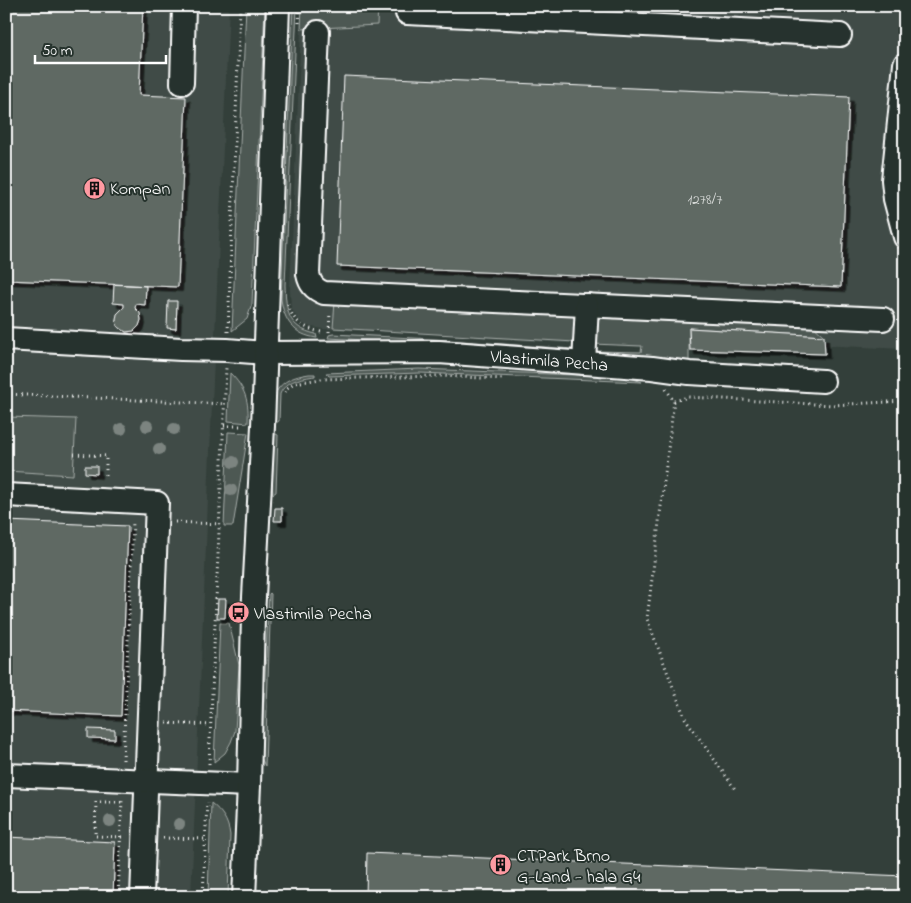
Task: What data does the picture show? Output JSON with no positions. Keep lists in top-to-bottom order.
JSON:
{
  "streets": {
    "street": ["Vlastimila Pecha"]
  },
  "places": {
    "building": ["Kompan", "CTPark Brno G-Land - hala G4"],
    "bus stop": ["Vlastimila Pecha"]
  },
  "house_numbers": ["1278/7"],
  "scale_bar": "50 m"
}
